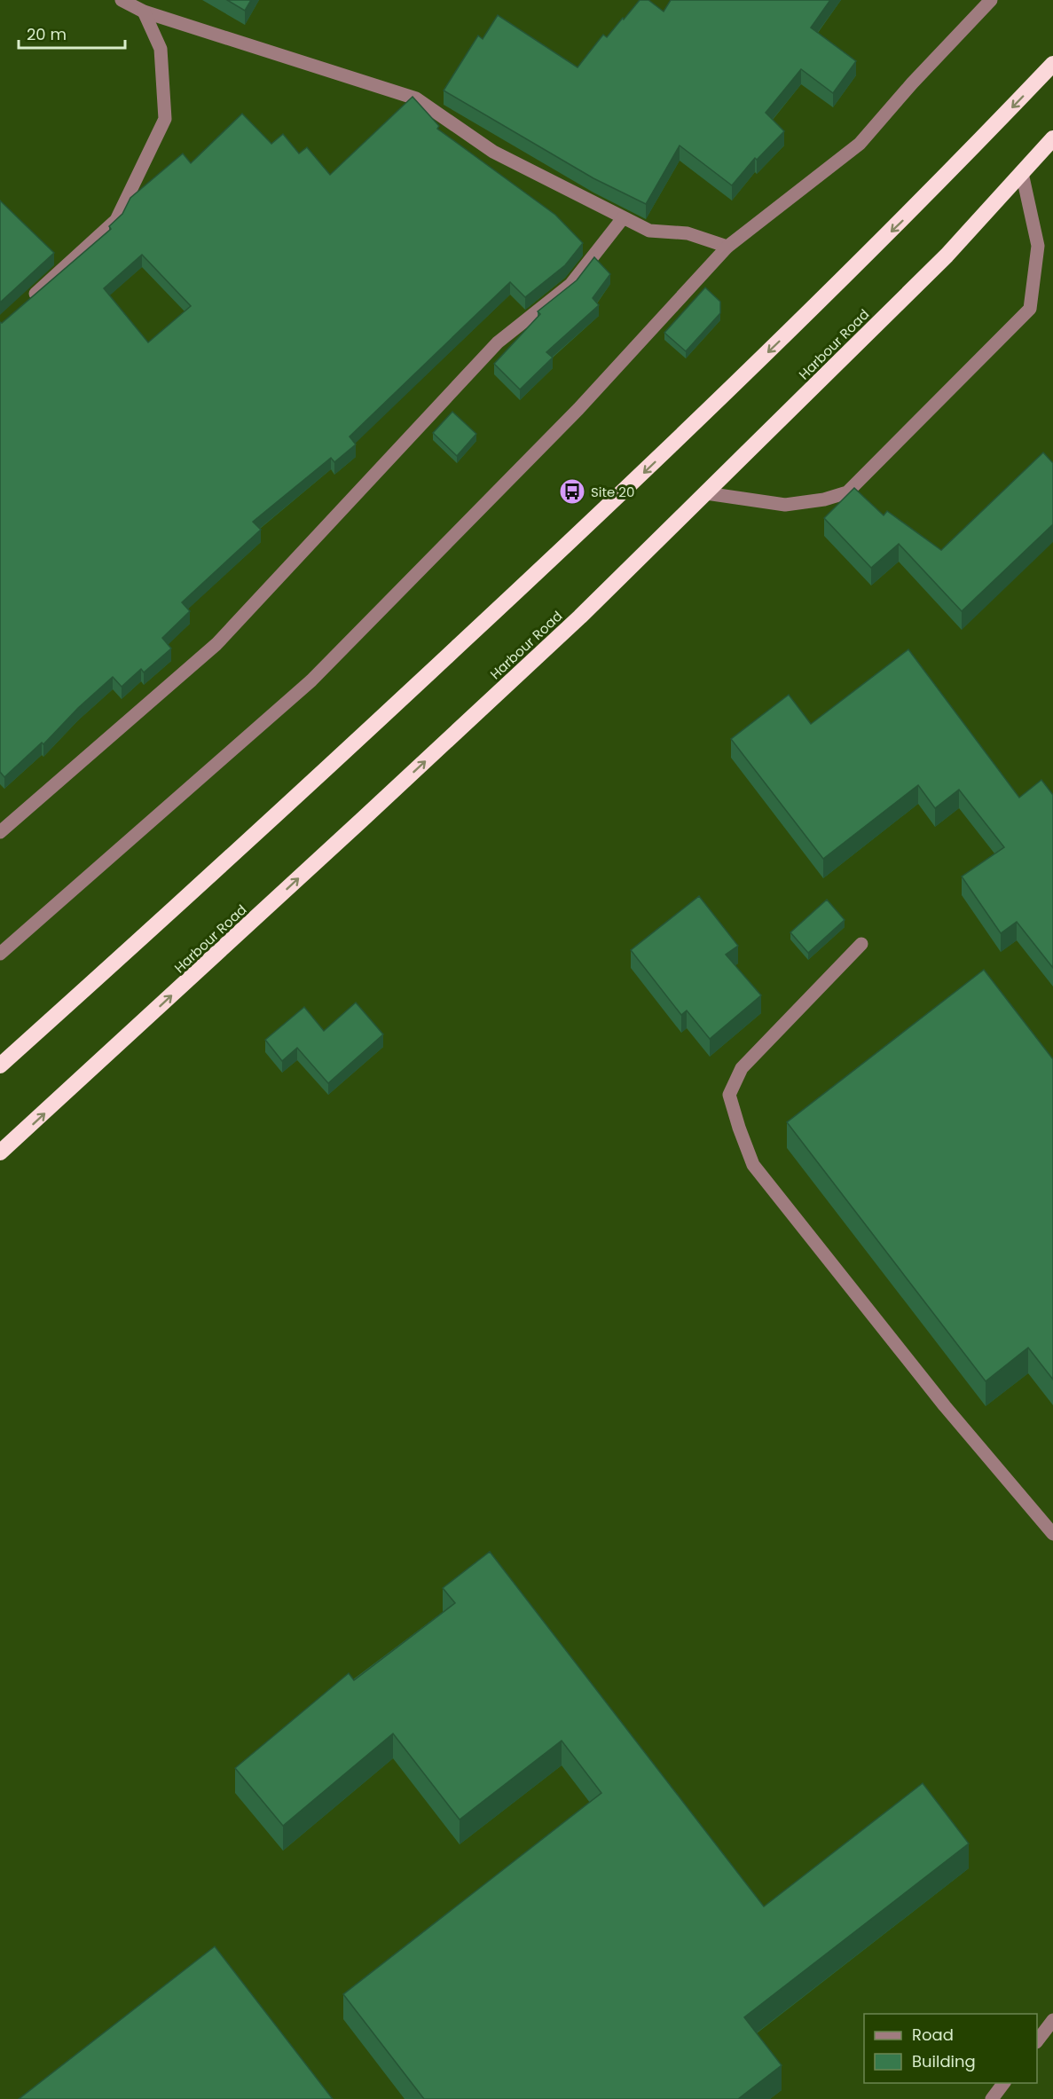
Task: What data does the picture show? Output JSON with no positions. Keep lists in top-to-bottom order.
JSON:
{
  "streets": {
    "highway": ["Harbour Road"]
  },
  "places": {
    "bus stop": ["Site 20"]
  },
  "legend": ["Road", "Building"],
  "scale_bar": "20 m"
}
